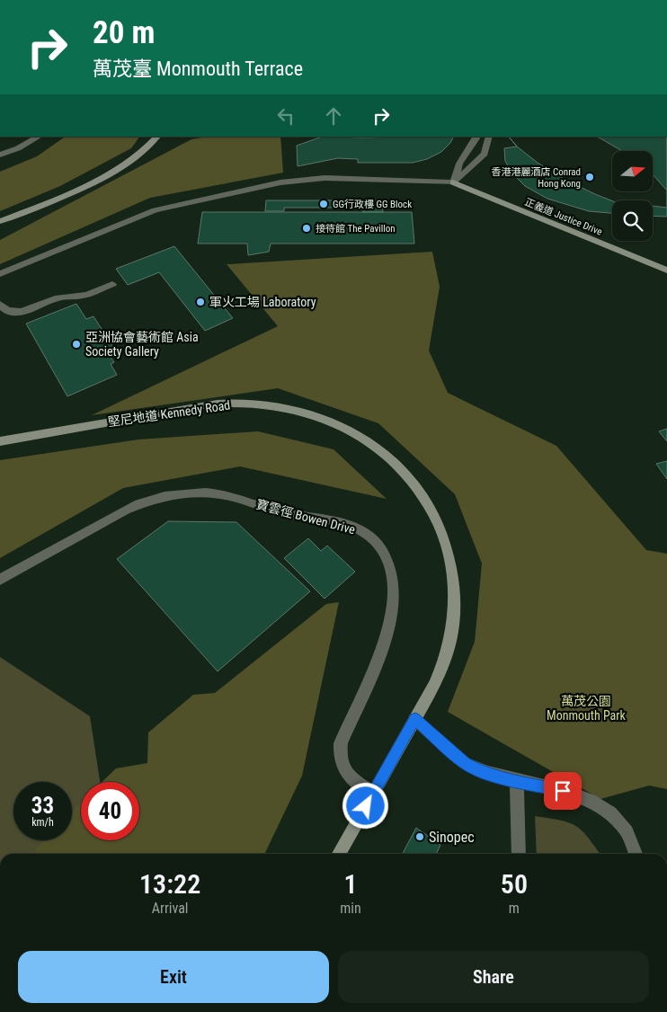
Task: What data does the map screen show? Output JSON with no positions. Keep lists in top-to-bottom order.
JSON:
{
  "streets": {
    "street": ["正義道 Justice Drive", "堅尼地道 Kennedy Road", "寶雲徑 Bowen Drive"]
  },
  "crossings": [
    ["堅尼地道 Kennedy Road", "寶雲徑 Bowen Drive"]
  ],
  "parks": ["萬茂公園 Monmouth Park"],
  "places": [
    "香港港麗酒店 Conrad Hong Kong",
    "GG行政樓 GG Block",
    "接待館 The Pavillon",
    "軍火工場 Laboratory",
    "亞洲協會藝術館 Asia Society Gallery",
    "Sinopec"
  ],
  "north": "right",
  "page": {
    "turn": ["20 m", "萬茂臺 Monmouth Terrace"],
    "speed": "33 km/h",
    "limit": "40",
    "eta": [
      "13:22",
      "Arrival",
      "1",
      "min",
      "50",
      "m"
    ],
    "buttons": ["Exit", "Share"]
  }
}
